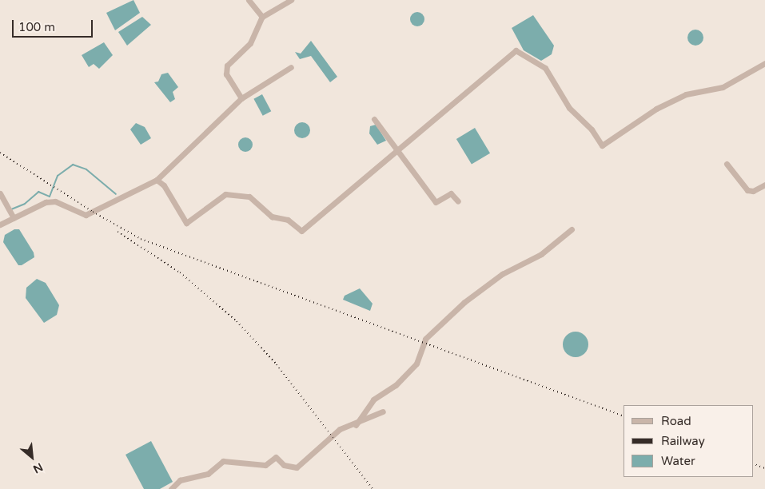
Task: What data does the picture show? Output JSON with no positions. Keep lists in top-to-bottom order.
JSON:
{
  "legend": ["Road", "Railway", "Water"],
  "scale_bar": "100 m",
  "north": "bottom right"
}
